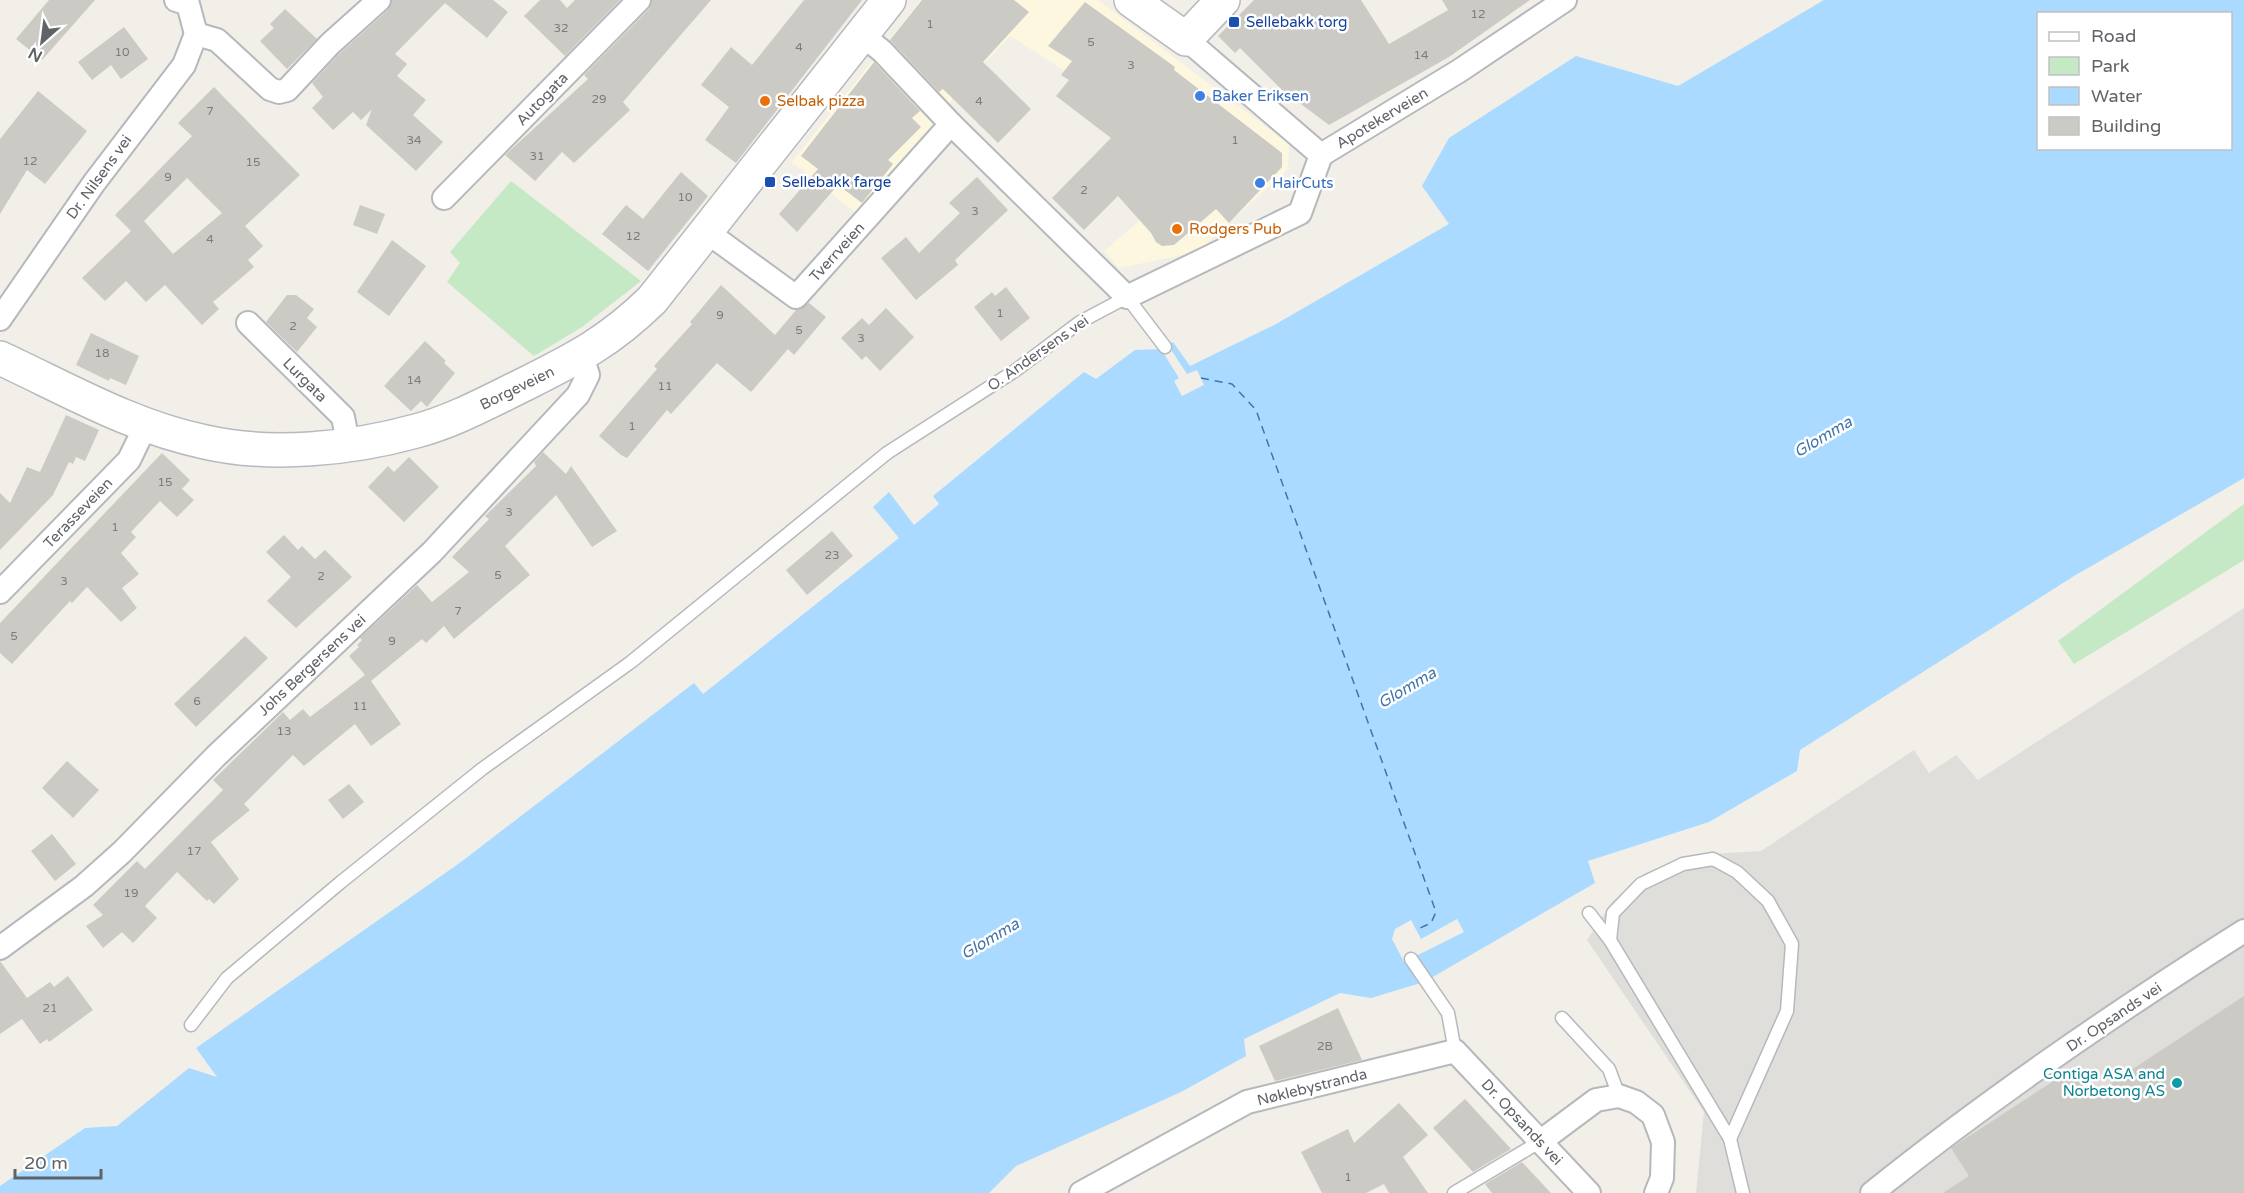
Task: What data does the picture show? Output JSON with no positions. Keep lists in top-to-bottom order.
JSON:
{
  "streets": {
    "main road": ["Borgeveien"],
    "street": [
      "Autogata",
      "Apotekerveien",
      "Dr. Nilsens vei",
      "Tverrveien",
      "Lurgata",
      "Terasseveien",
      "Johs Bergersens vei",
      "Dr. Opsands vei",
      "Nøklebystranda"
    ],
    "lane": ["O. Andersens vei"]
  },
  "crossings": [
    ["Apotekerveien", "O. Andersens vei"],
    ["Tverrveien", "Borgeveien"],
    ["Lurgata", "Borgeveien"],
    ["Borgeveien", "Terasseveien"],
    ["Borgeveien", "Johs Bergersens vei"],
    ["Dr. Opsands vei", "Nøklebystranda"]
  ],
  "water": ["Glomma"],
  "places": {
    "transit": ["Sellebakk torg", "Sellebakk farge"],
    "other": [
      "Baker Eriksen",
      "Selbak pizza",
      "HairCuts",
      "Rodgers Pub",
      "Contiga ASA and Norbetong AS"
    ]
  },
  "house_numbers": [
    "12",
    "1",
    "32",
    "5",
    "4",
    "10",
    "14",
    "3",
    "29",
    "4",
    "7",
    "34",
    "1",
    "31",
    "12",
    "15",
    "9",
    "2",
    "10",
    "3",
    "12",
    "4",
    "1",
    "9",
    "2",
    "5",
    "3",
    "18",
    "14",
    "11",
    "1",
    "15",
    "3",
    "1",
    "23",
    "5",
    "2",
    "3",
    "7",
    "5",
    "9",
    "6",
    "11",
    "13",
    "17",
    "19",
    "21",
    "2B",
    "1"
  ],
  "legend": [
    "Road",
    "Park",
    "Water",
    "Building"
  ],
  "scale_bar": "20 m",
  "north": "bottom left"
}
